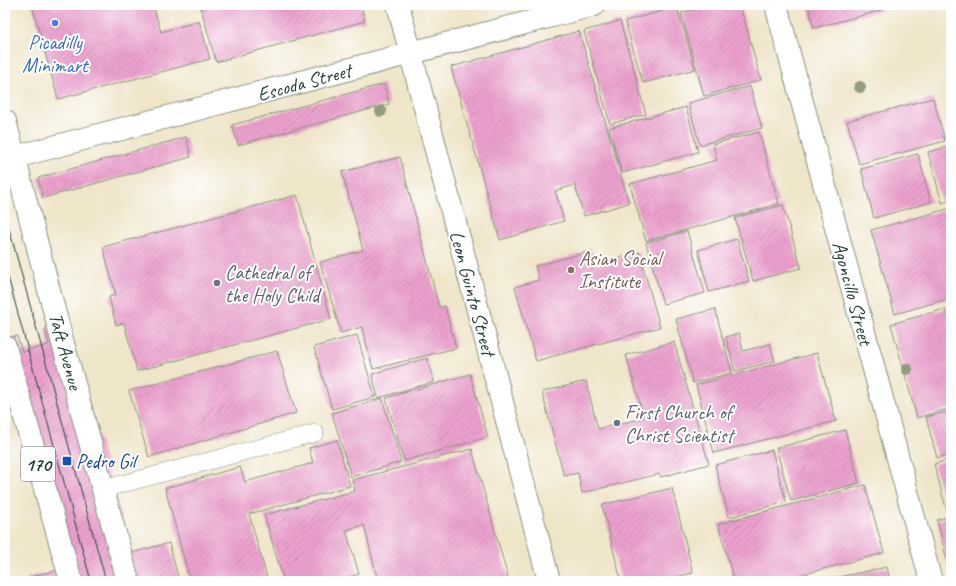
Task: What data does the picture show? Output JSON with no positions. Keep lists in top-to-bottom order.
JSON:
{
  "streets": {
    "street": [
      "Escoda Street",
      "Leon Guinto Street",
      "Agoncillo Street",
      "Taft Avenue",
      "170"
    ]
  },
  "crossings": [
    ["Escoda Street", "Leon Guinto Street"],
    ["Escoda Street", "Taft Avenue"]
  ],
  "places": {
    "other": [
      "Picadilly Minimart",
      "Asian Social Institute",
      "Cathedral of the Holy Child",
      "First Church of Christ Scientist"
    ],
    "transit": ["Pedro Gil"]
  }
}
